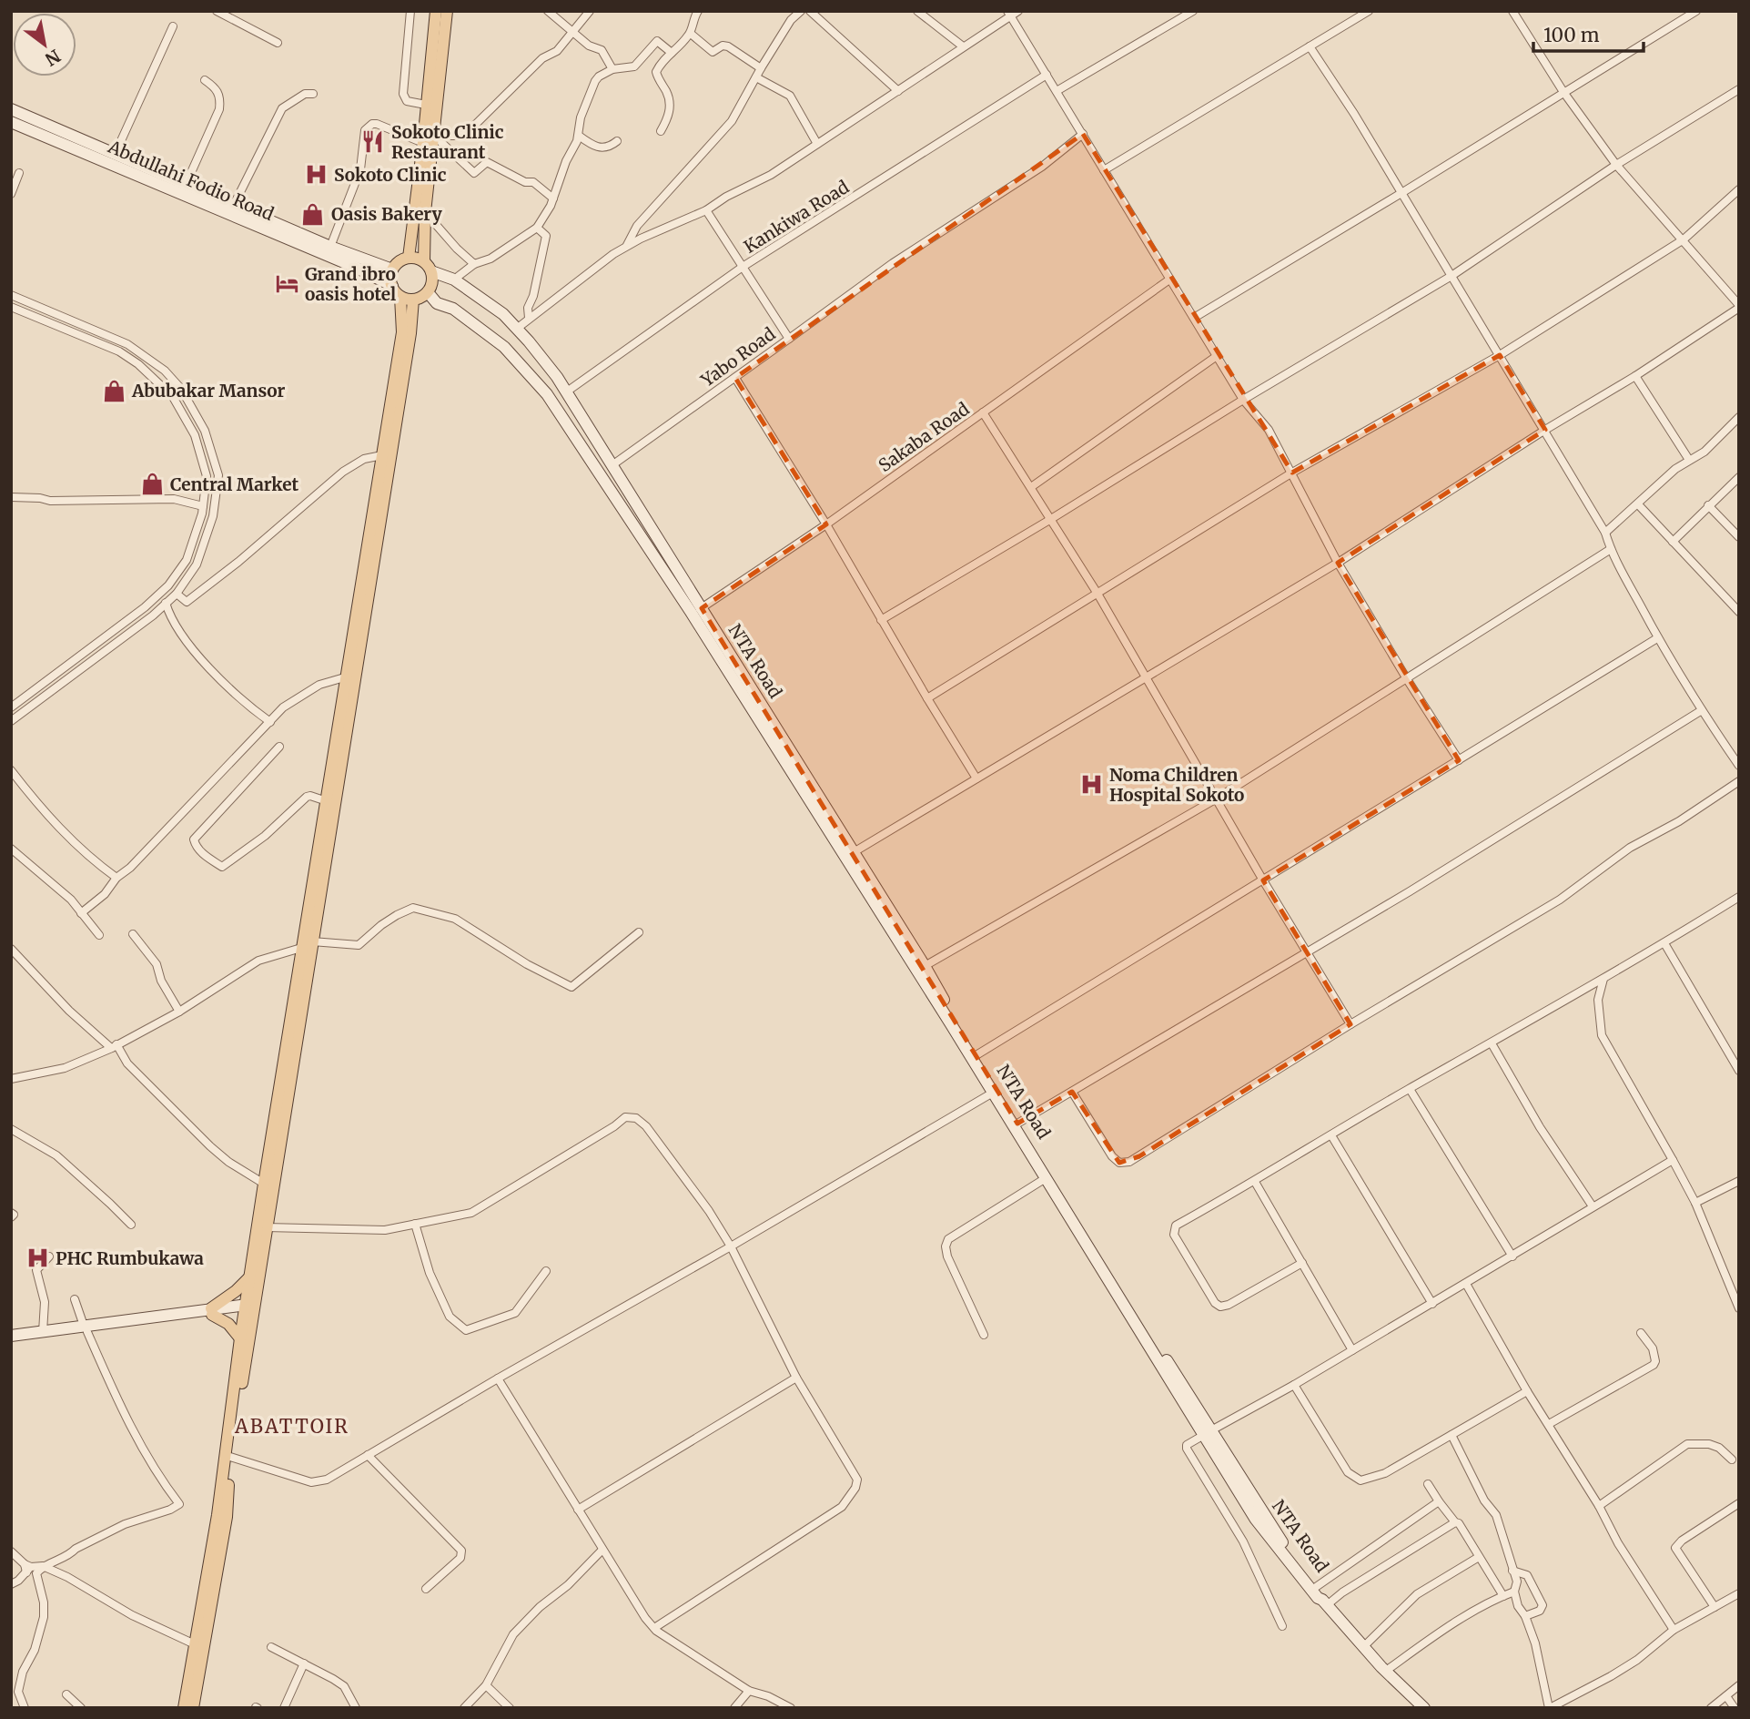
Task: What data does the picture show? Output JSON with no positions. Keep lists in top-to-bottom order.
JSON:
{
  "streets": {
    "main road": ["Abdullahi Fodio Road", "NTA Road"],
    "street": ["Kankiwa Road", "Yabo Road", "Sakaba Road"]
  },
  "crossings": [
    ["Abdullahi Fodio Road", "NTA Road"],
    ["Kankiwa Road", "Yabo Road"],
    ["Kankiwa Road", "NTA Road"],
    ["Yabo Road", "NTA Road"],
    ["Sakaba Road", "NTA Road"]
  ],
  "districts": ["ABATTOIR"],
  "places": {
    "restaurant": ["Sokoto Clinic Restaurant"],
    "hospital": ["Sokoto Clinic", "Noma Children Hospital Sokoto", "PHC Rumbukawa"],
    "shop": ["Oasis Bakery", "Abubakar Mansor", "Central Market"],
    "hotel": ["Grand ibro oasis hotel"]
  },
  "scale_bar": "100 m",
  "north": "bottom right"
}
